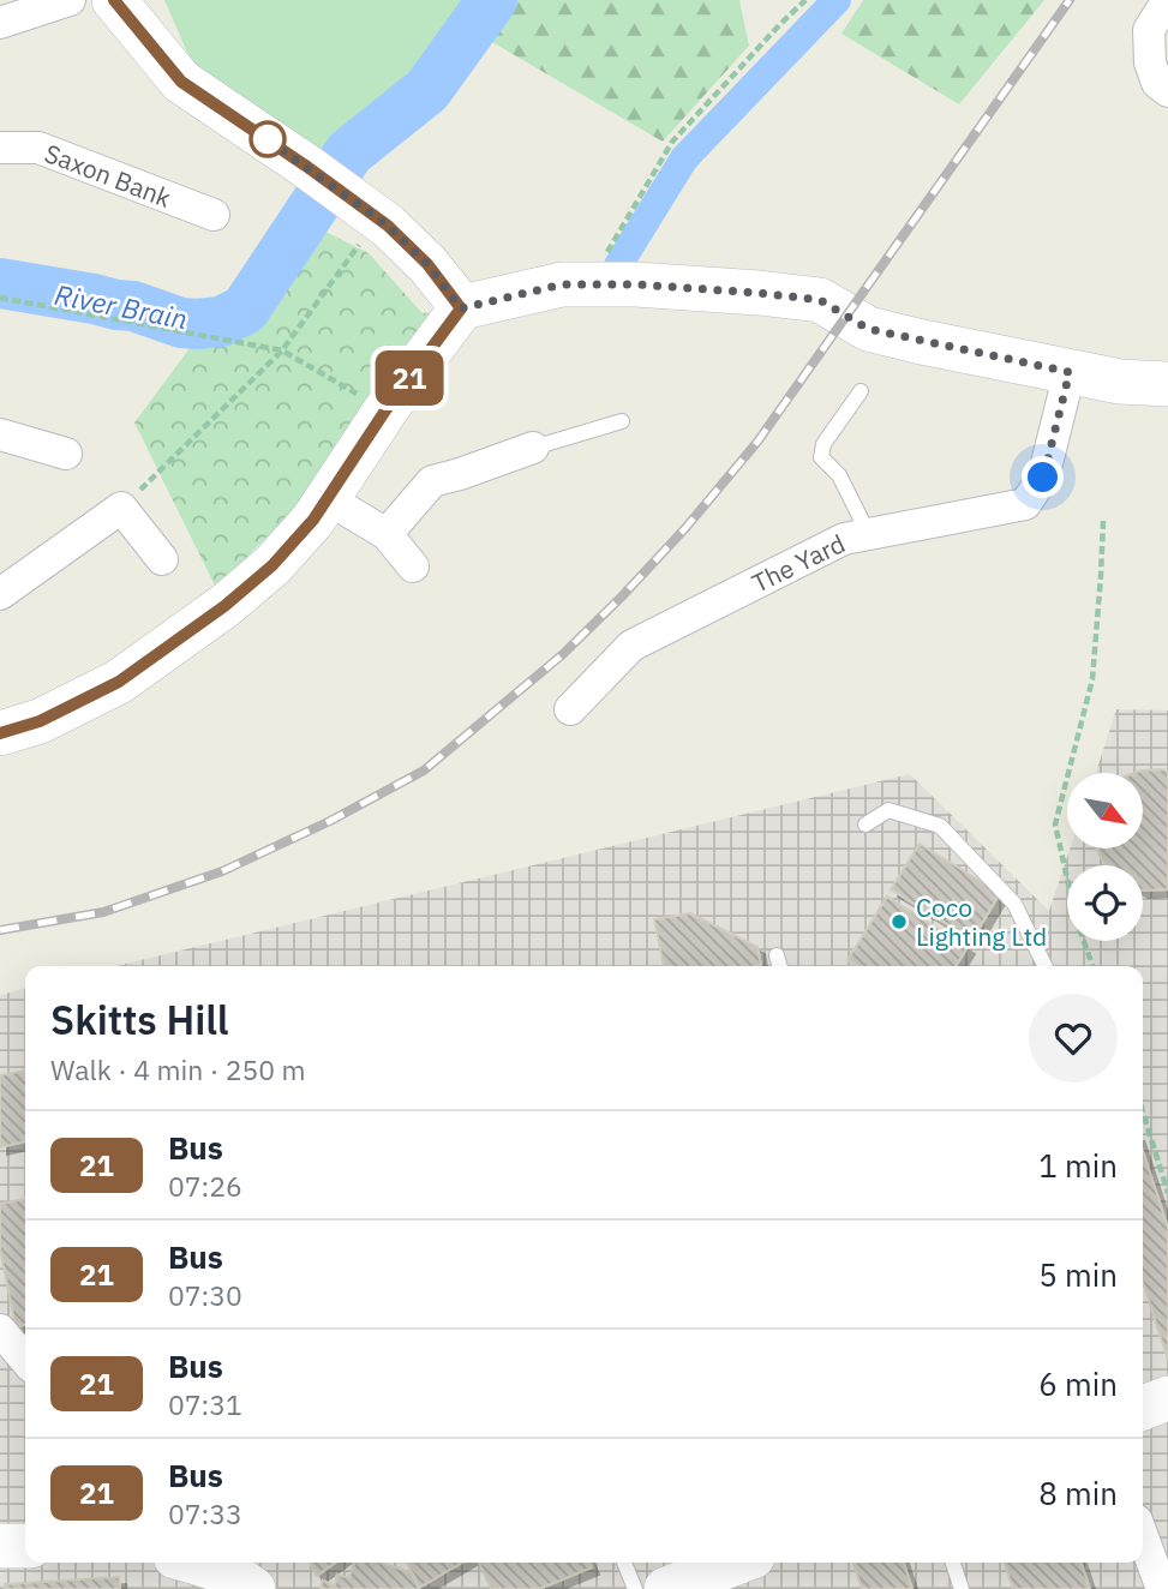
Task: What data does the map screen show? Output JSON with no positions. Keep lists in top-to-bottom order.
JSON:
{
  "streets": {
    "street": ["Saxon Bank", "The Yard"]
  },
  "water": ["River Brain"],
  "places": ["Coco Lighting Ltd"],
  "lines": ["bus line 21"],
  "north": "bottom right",
  "page": {
    "on_map": "21",
    "heading": ["Skitts Hill", "Walk · 4 min · 250 m"],
    "list": [
      {
        "mark": "21",
        "name": "Bus",
        "note": "07:26",
        "value": "1 min"
      },
      {
        "mark": "21",
        "name": "Bus",
        "note": "07:30",
        "value": "5 min"
      },
      {
        "mark": "21",
        "name": "Bus",
        "note": "07:31",
        "value": "6 min"
      },
      {
        "mark": "21",
        "name": "Bus",
        "note": "07:33",
        "value": "8 min"
      }
    ]
  }
}
